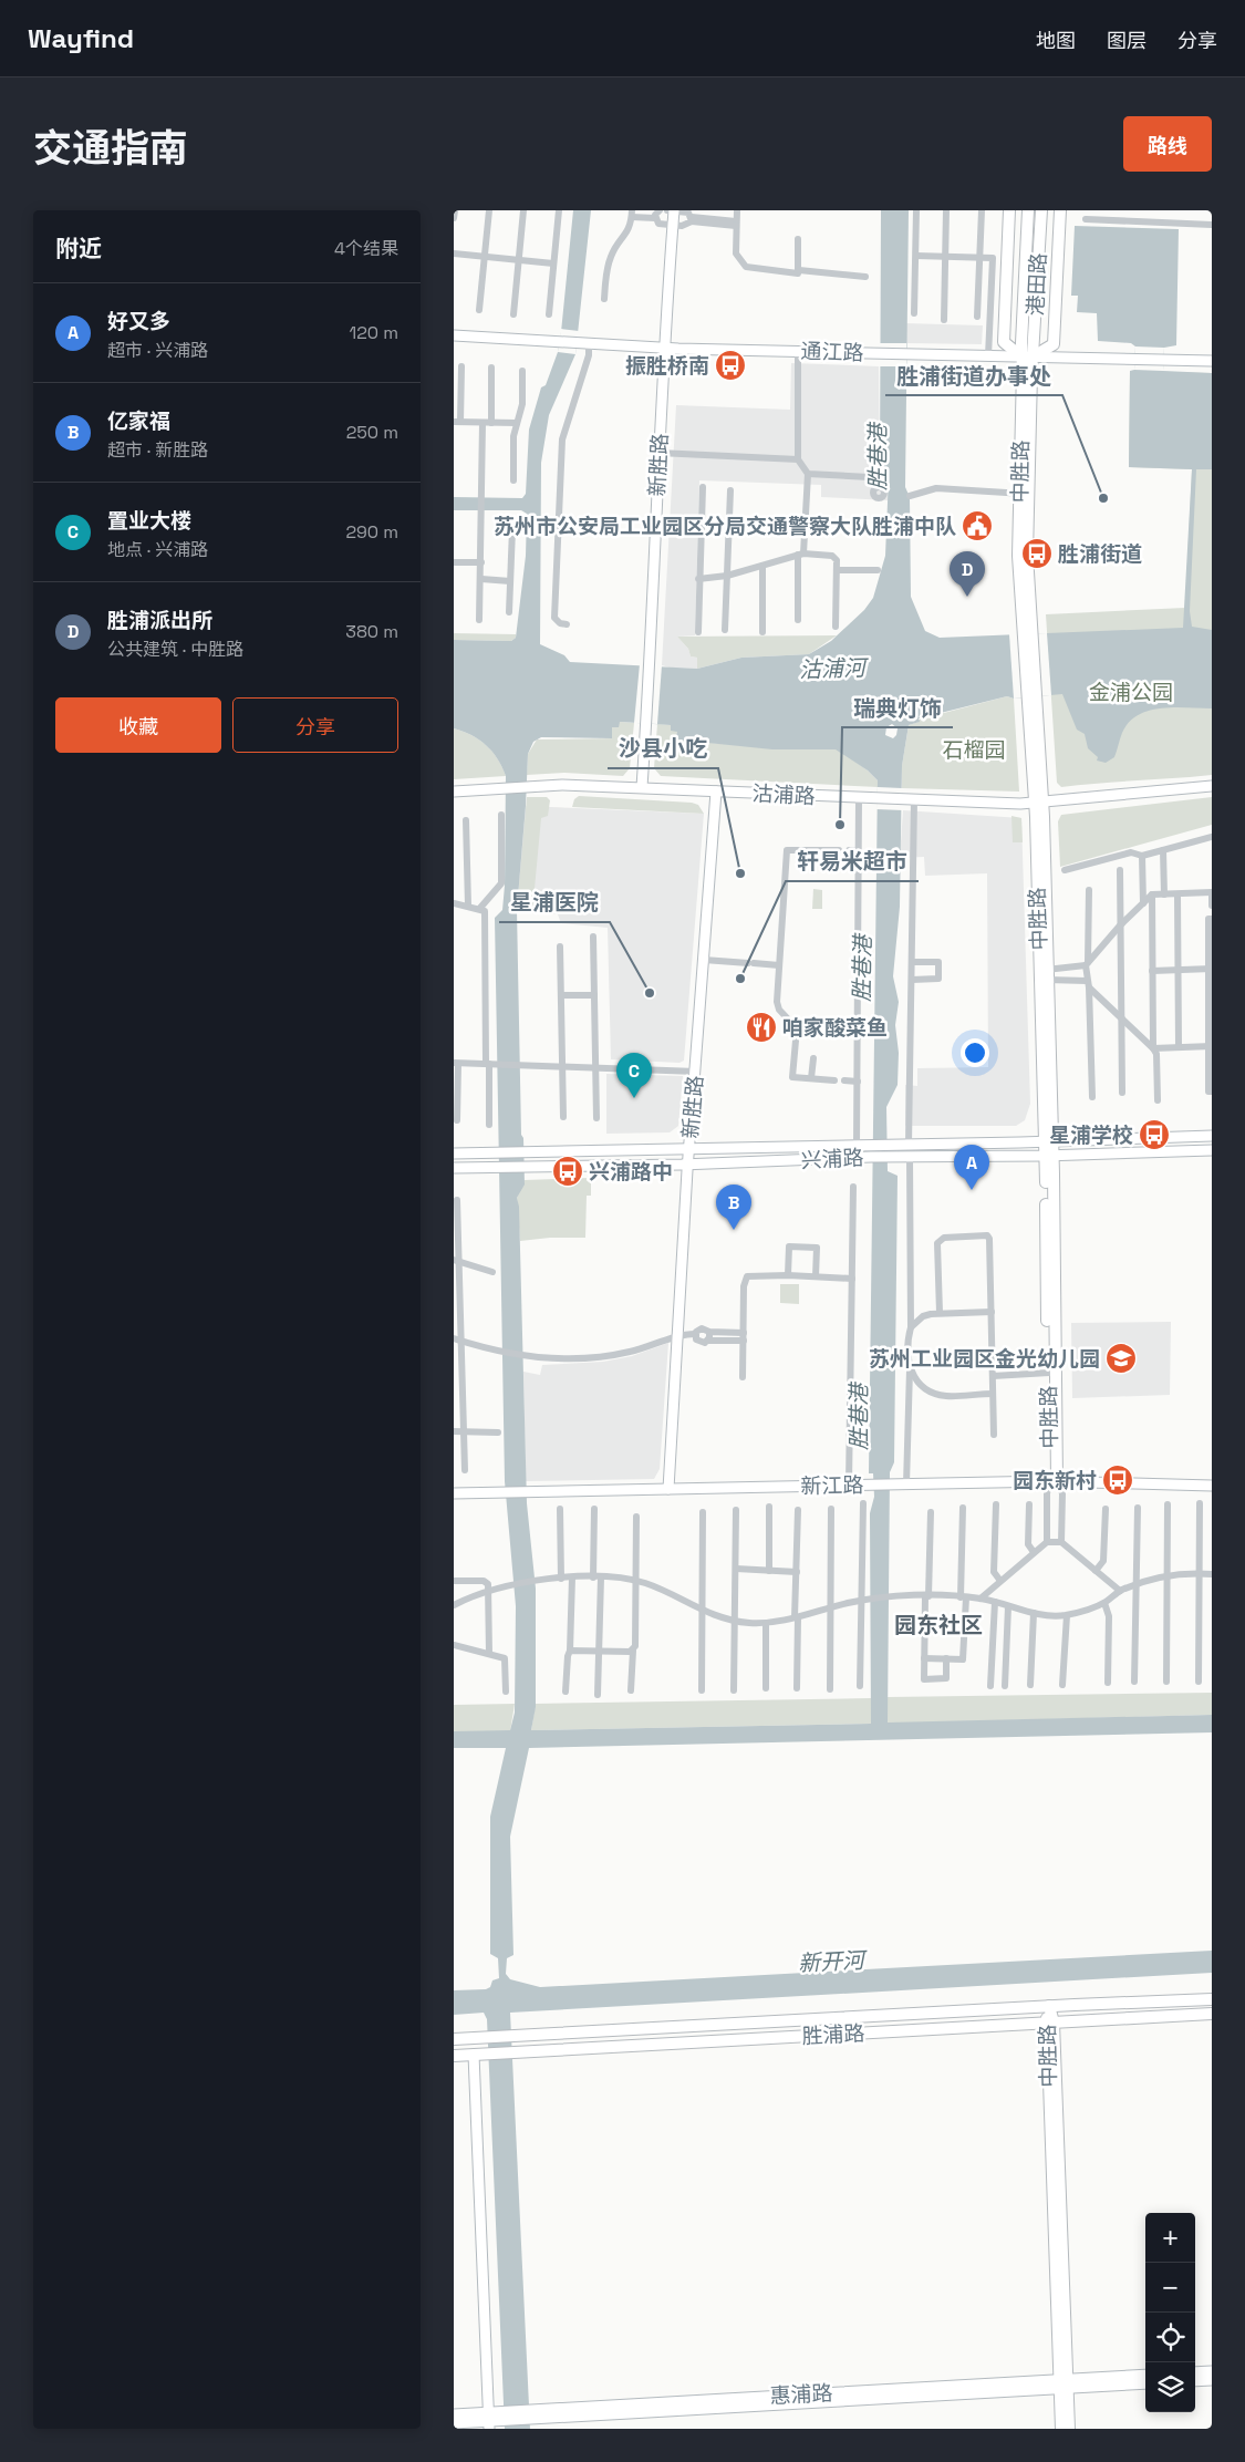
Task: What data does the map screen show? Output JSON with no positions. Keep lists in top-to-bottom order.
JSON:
{
  "streets": {
    "main road": ["港田路", "中胜路", "胜浦路"],
    "street": [
      "通江路",
      "新胜路",
      "沽浦路",
      "兴浦路",
      "新江路",
      "惠浦路"
    ]
  },
  "crossings": [
    ["港田路", "通江路"],
    ["港田路", "中胜路"],
    ["通江路", "新胜路"],
    ["通江路", "中胜路"],
    ["新胜路", "沽浦路"],
    ["新胜路", "兴浦路"],
    ["新胜路", "新江路"],
    ["中胜路", "沽浦路"],
    ["中胜路", "兴浦路"],
    ["中胜路", "新江路"],
    ["中胜路", "胜浦路"],
    ["中胜路", "惠浦路"]
  ],
  "districts": ["园东社区"],
  "water": ["胜巷港", "沽浦河", "新开河"],
  "parks": ["金浦公园", "石榴园"],
  "places": {
    "bus stop": [
      "振胜桥南",
      "胜浦街道",
      "星浦学校",
      "兴浦路中",
      "园东新村"
    ],
    "other": [
      "胜浦街道办事处",
      "瑞典灯饰",
      "沙县小吃",
      "轩易米超市",
      "星浦医院"
    ],
    "public building": ["苏州市公安局工业园区分局交通警察大队胜浦中队"],
    "restaurant": ["咱家酸菜鱼"],
    "school or university": ["苏州工业园区金光幼儿园"]
  },
  "page": {
    "header": "Wayfind",
    "nav": ["地图", "图层", "分享"],
    "title": "交通指南",
    "buttons": [
      "路线",
      ["收藏", "分享"]
    ],
    "heading": ["附近", "4个结果"],
    "list": [
      {
        "mark": "A",
        "name": "好又多",
        "note": "超市 · 兴浦路",
        "value": "120 m"
      },
      {
        "mark": "B",
        "name": "亿家福",
        "note": "超市 · 新胜路",
        "value": "250 m"
      },
      {
        "mark": "C",
        "name": "置业大楼",
        "note": "地点 · 兴浦路",
        "value": "290 m"
      },
      {
        "mark": "D",
        "name": "胜浦派出所",
        "note": "公共建筑 · 中胜路",
        "value": "380 m"
      }
    ],
    "pins": [
      "D",
      "C",
      "A",
      "B"
    ],
    "map_buttons": ["+", "−"]
  }
}
